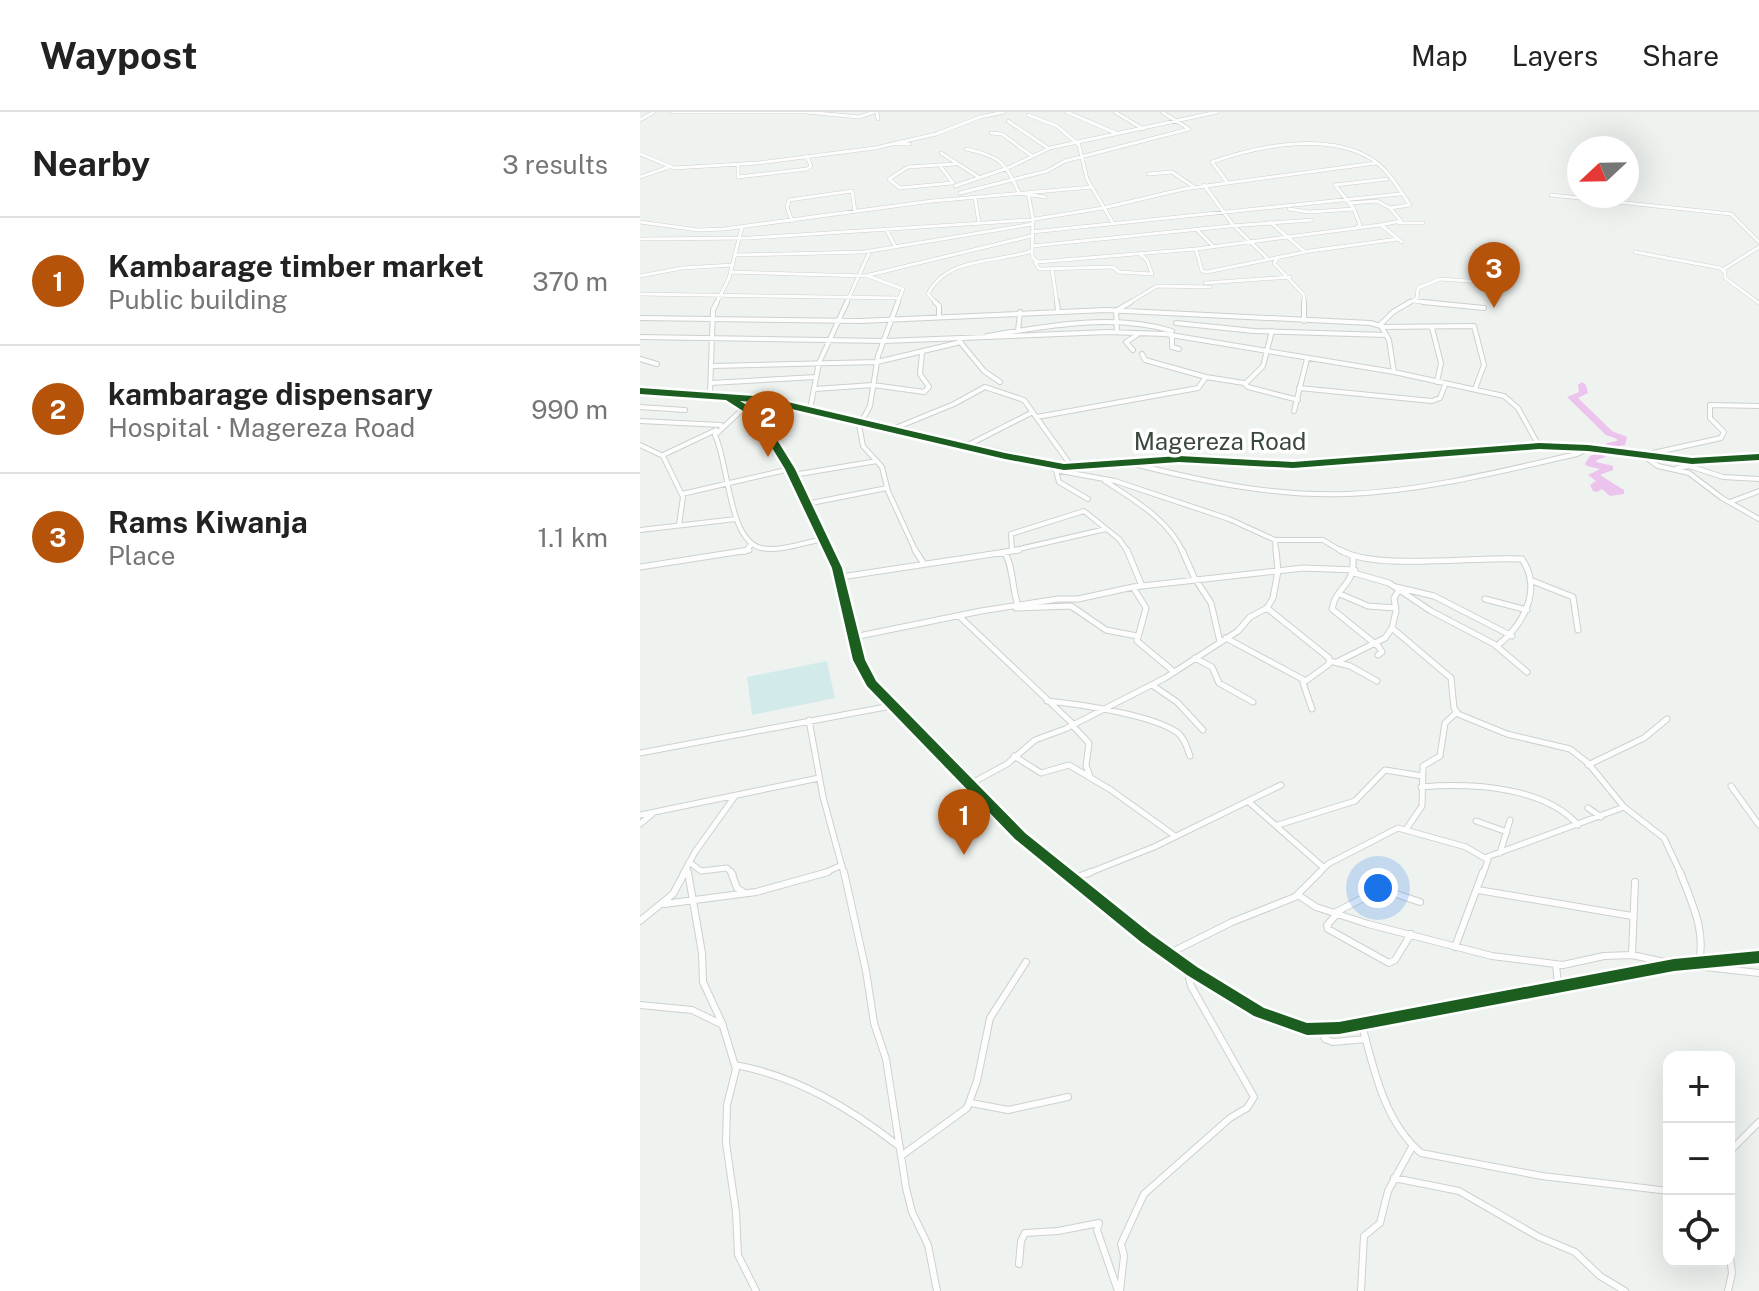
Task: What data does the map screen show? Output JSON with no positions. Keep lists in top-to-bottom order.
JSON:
{
  "streets": {
    "street": ["Magereza Road"]
  },
  "north": "left",
  "page": {
    "header": "Waypost",
    "nav": ["Map", "Layers", "Share"],
    "heading": ["Nearby", "3 results"],
    "list": [
      {
        "mark": "1",
        "name": "Kambarage timber market",
        "note": "Public building",
        "value": "370 m"
      },
      {
        "mark": "2",
        "name": "kambarage dispensary",
        "note": "Hospital · Magereza Road",
        "value": "990 m"
      },
      {
        "mark": "3",
        "name": "Rams Kiwanja",
        "note": "Place",
        "value": "1.1 km"
      }
    ],
    "pins": ["3", "2", "1"],
    "map_buttons": ["+", "−"]
  }
}
